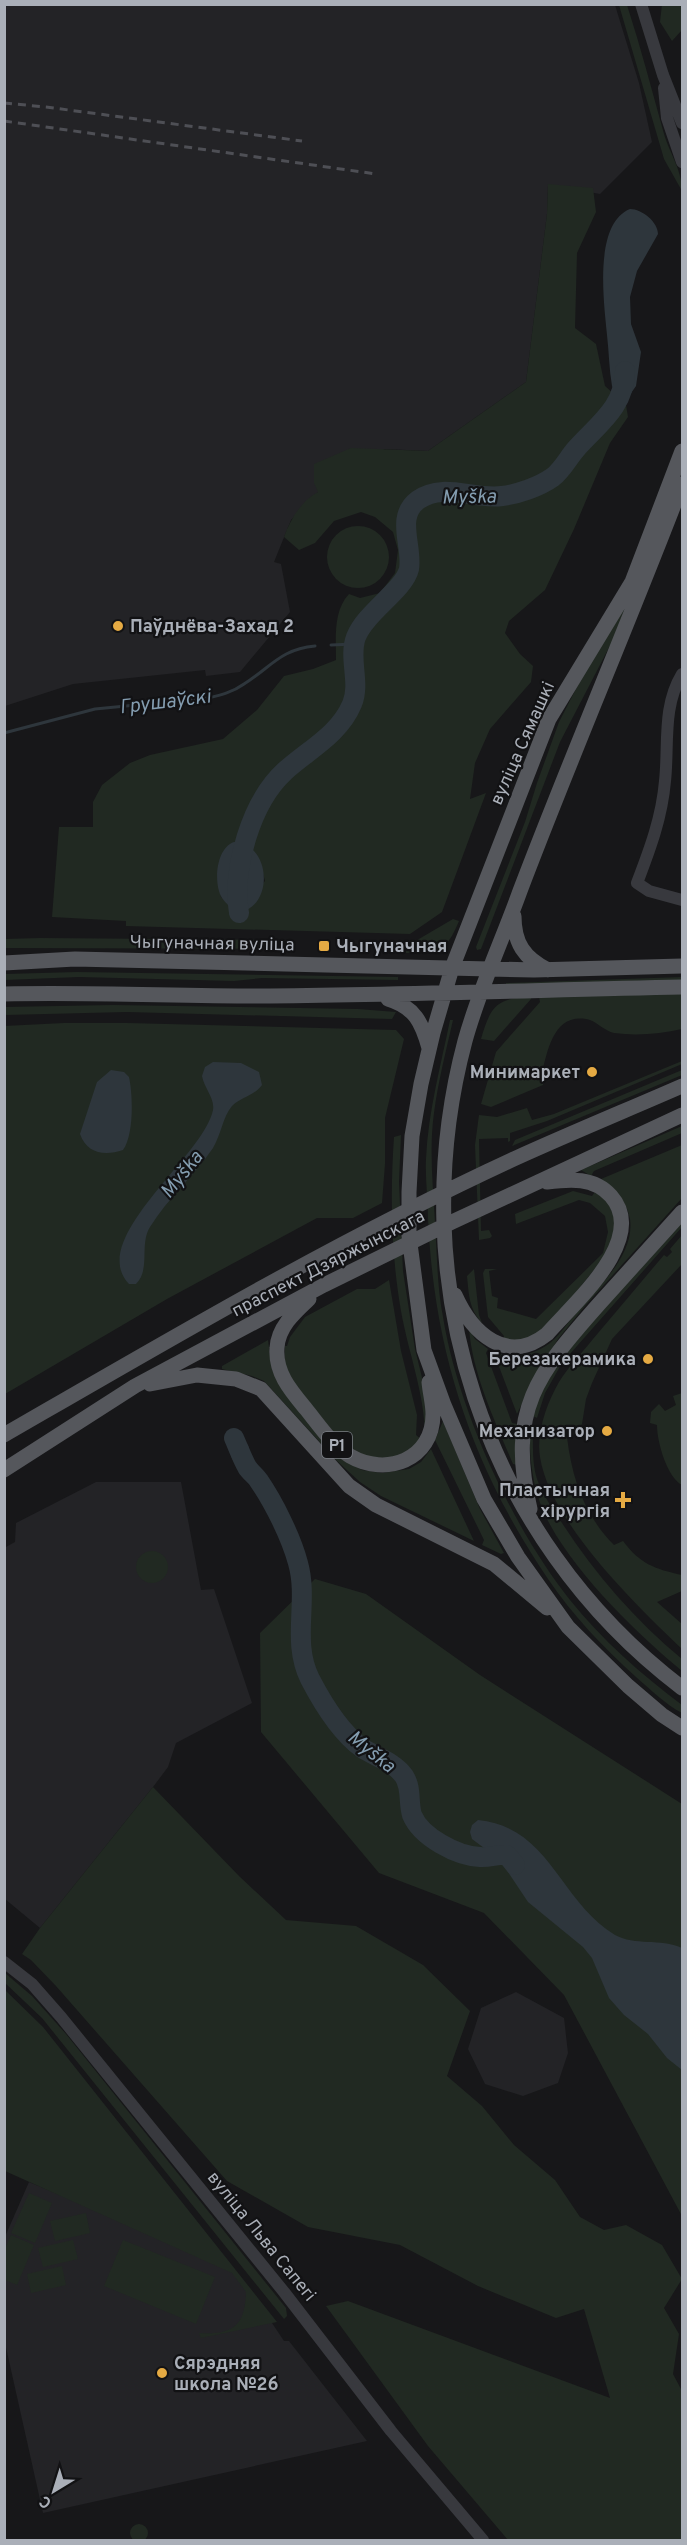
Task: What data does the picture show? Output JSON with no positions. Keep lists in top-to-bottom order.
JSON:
{
  "streets": {
    "main road": [
      "вуліца Сямашкі",
      "Чыгуначная вуліца",
      "праспект Дзяржынскага",
      "Р1"
    ],
    "street": ["вуліца Льва Сапегі"]
  },
  "crossings": [
    ["вуліца Сямашкі", "Чыгуначная вуліца"],
    ["вуліца Сямашкі", "Р1"],
    ["праспект Дзяржынскага", "Р1"]
  ],
  "water": ["Муška", "Грушаўскі"],
  "places": {
    "other": [
      "Паўднёва-Захад 2",
      "Минимаркет",
      "Березакерамика",
      "Механизатор",
      "Сярэдняя школа №26"
    ],
    "transit": ["Чыгуначная"],
    "health": ["Пластычная хірургія"]
  },
  "north": "bottom left"
}
